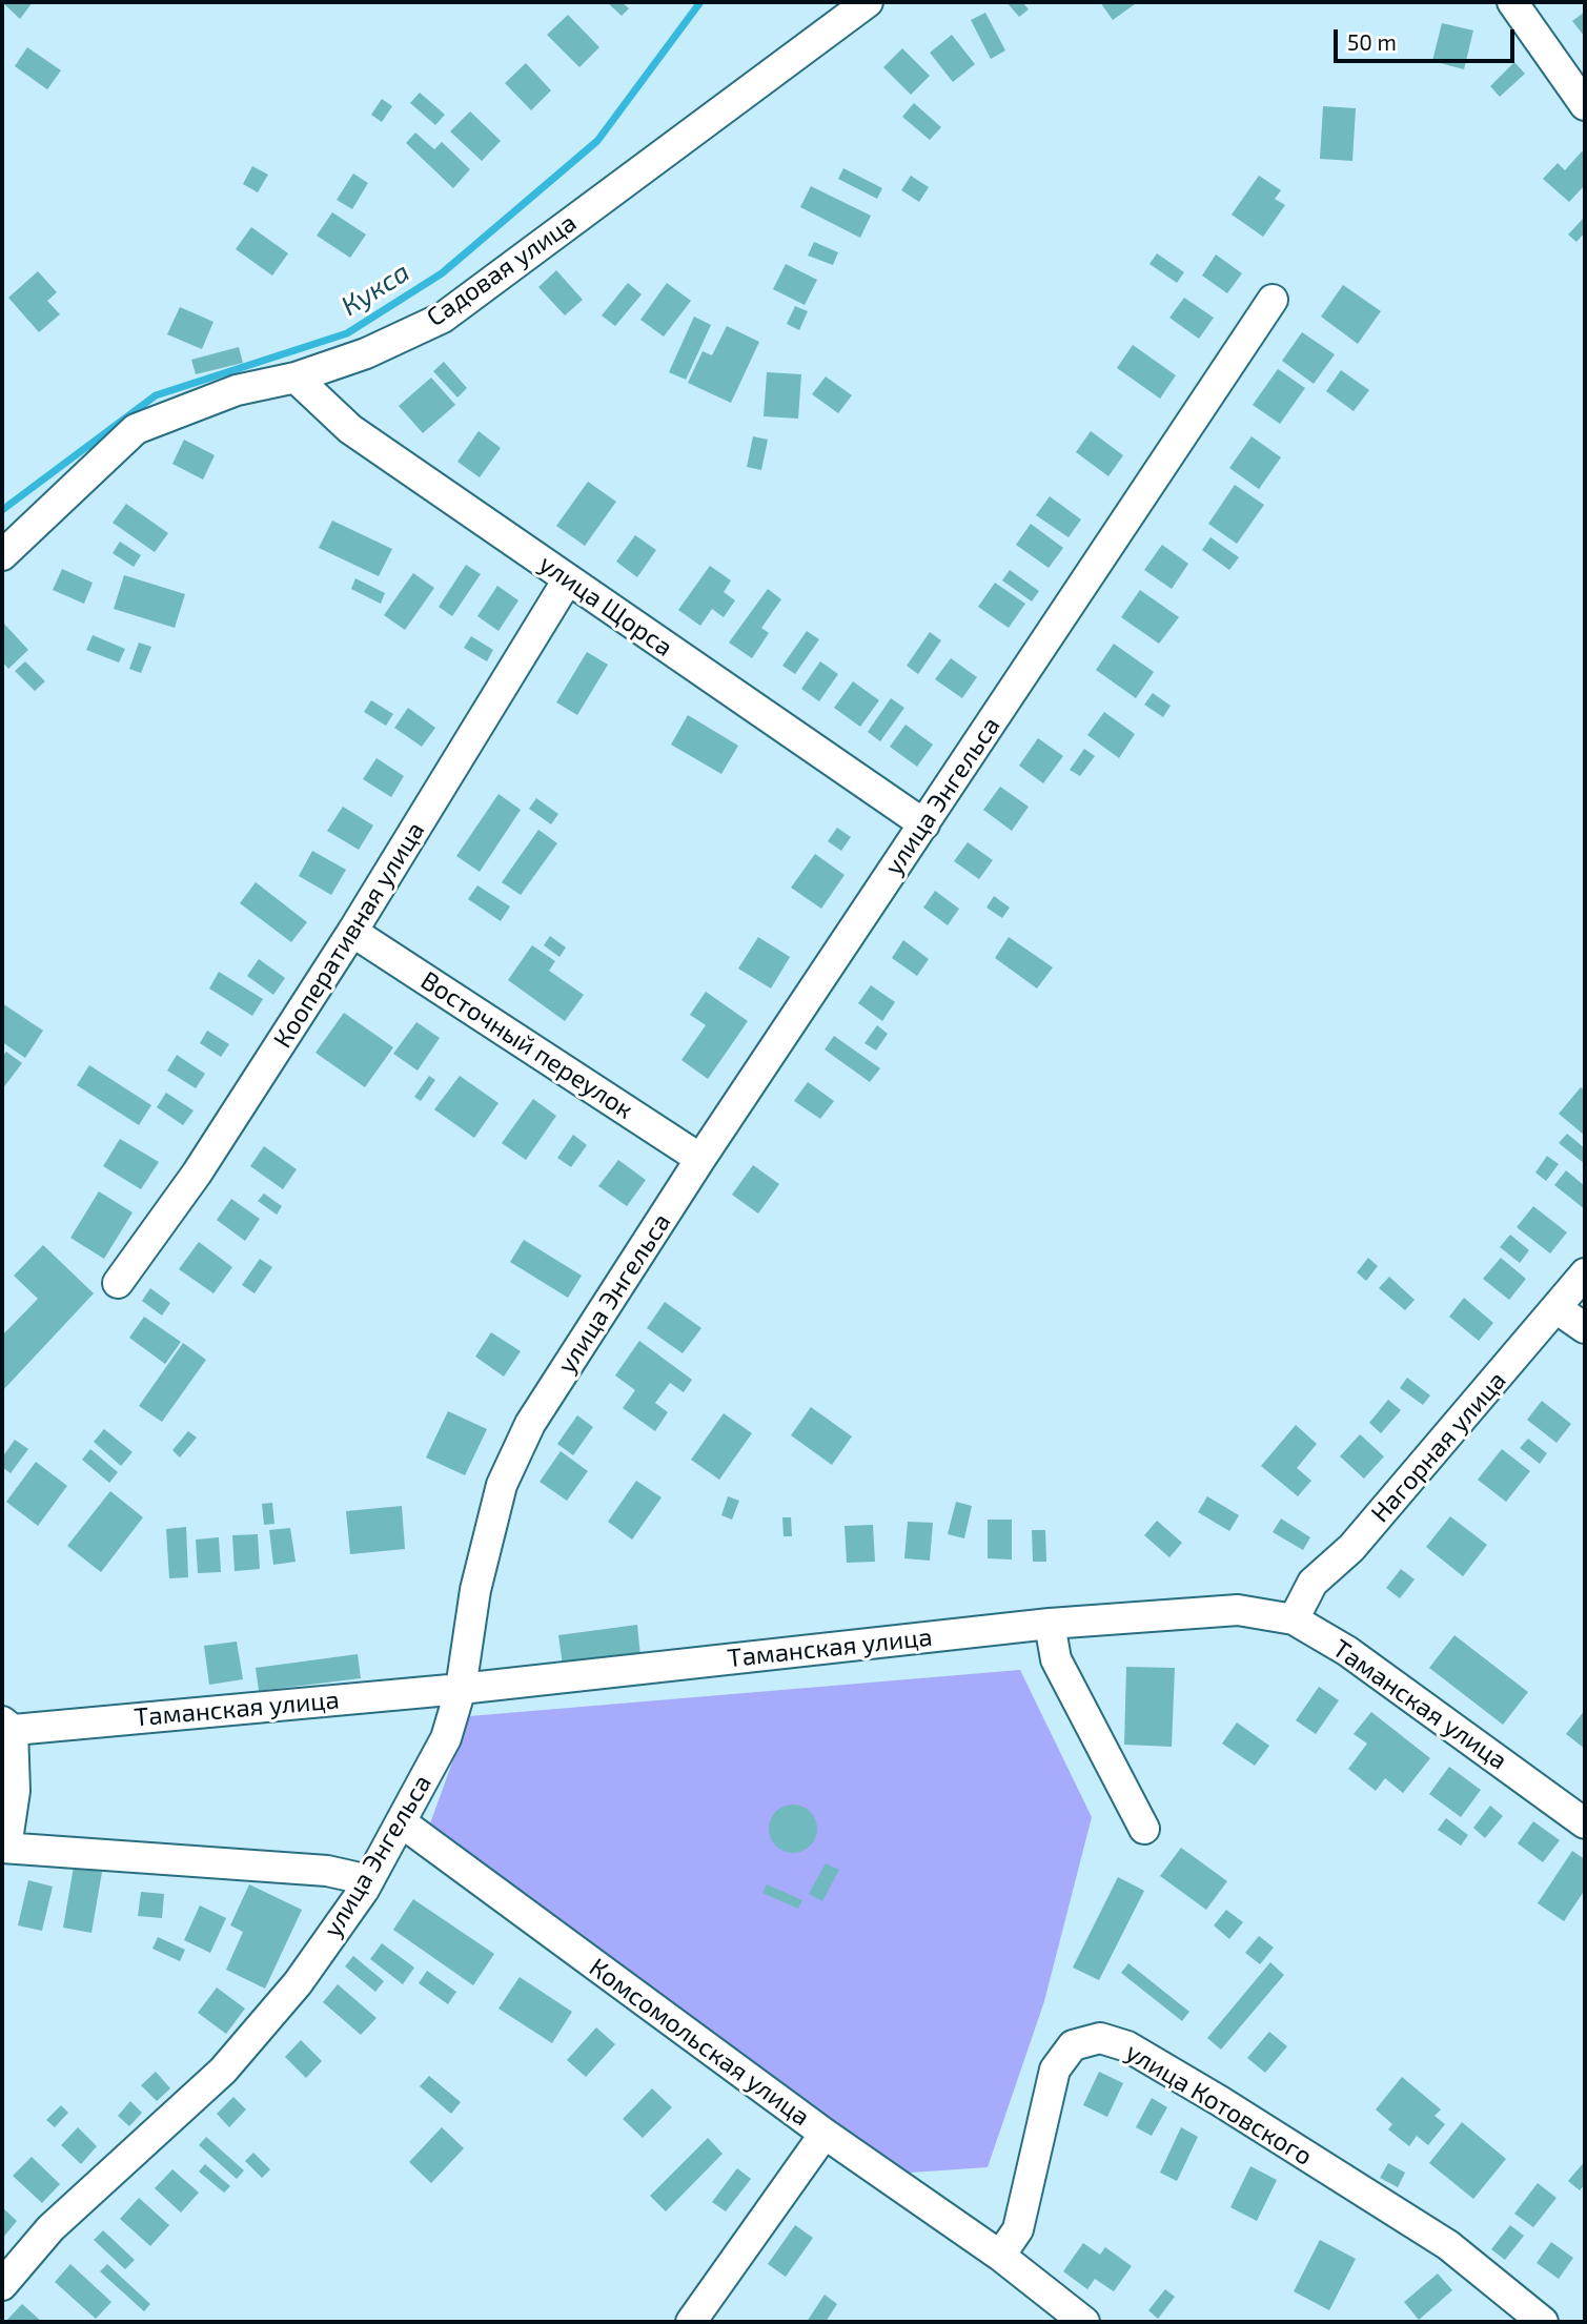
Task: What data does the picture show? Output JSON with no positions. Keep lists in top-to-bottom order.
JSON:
{
  "streets": {
    "street": [
      "Садовая улица",
      "улица Щорса",
      "улица Энгельса",
      "Кооперативная улица",
      "Восточный переулок",
      "Нагорная улица",
      "Таманская улица",
      "Комсомольская улица",
      "улица Котовского"
    ]
  },
  "crossings": [
    ["Садовая улица", "улица Щорса"],
    ["улица Щорса", "улица Энгельса"],
    ["улица Щорса", "Кооперативная улица"],
    ["улица Энгельса", "Восточный переулок"],
    ["улица Энгельса", "Таманская улица"],
    ["улица Энгельса", "Комсомольская улица"],
    ["Кооперативная улица", "Восточный переулок"],
    ["Нагорная улица", "Таманская улица"],
    ["Комсомольская улица", "улица Котовского"]
  ],
  "water": ["Кукса"],
  "scale_bar": "50 m"
}
